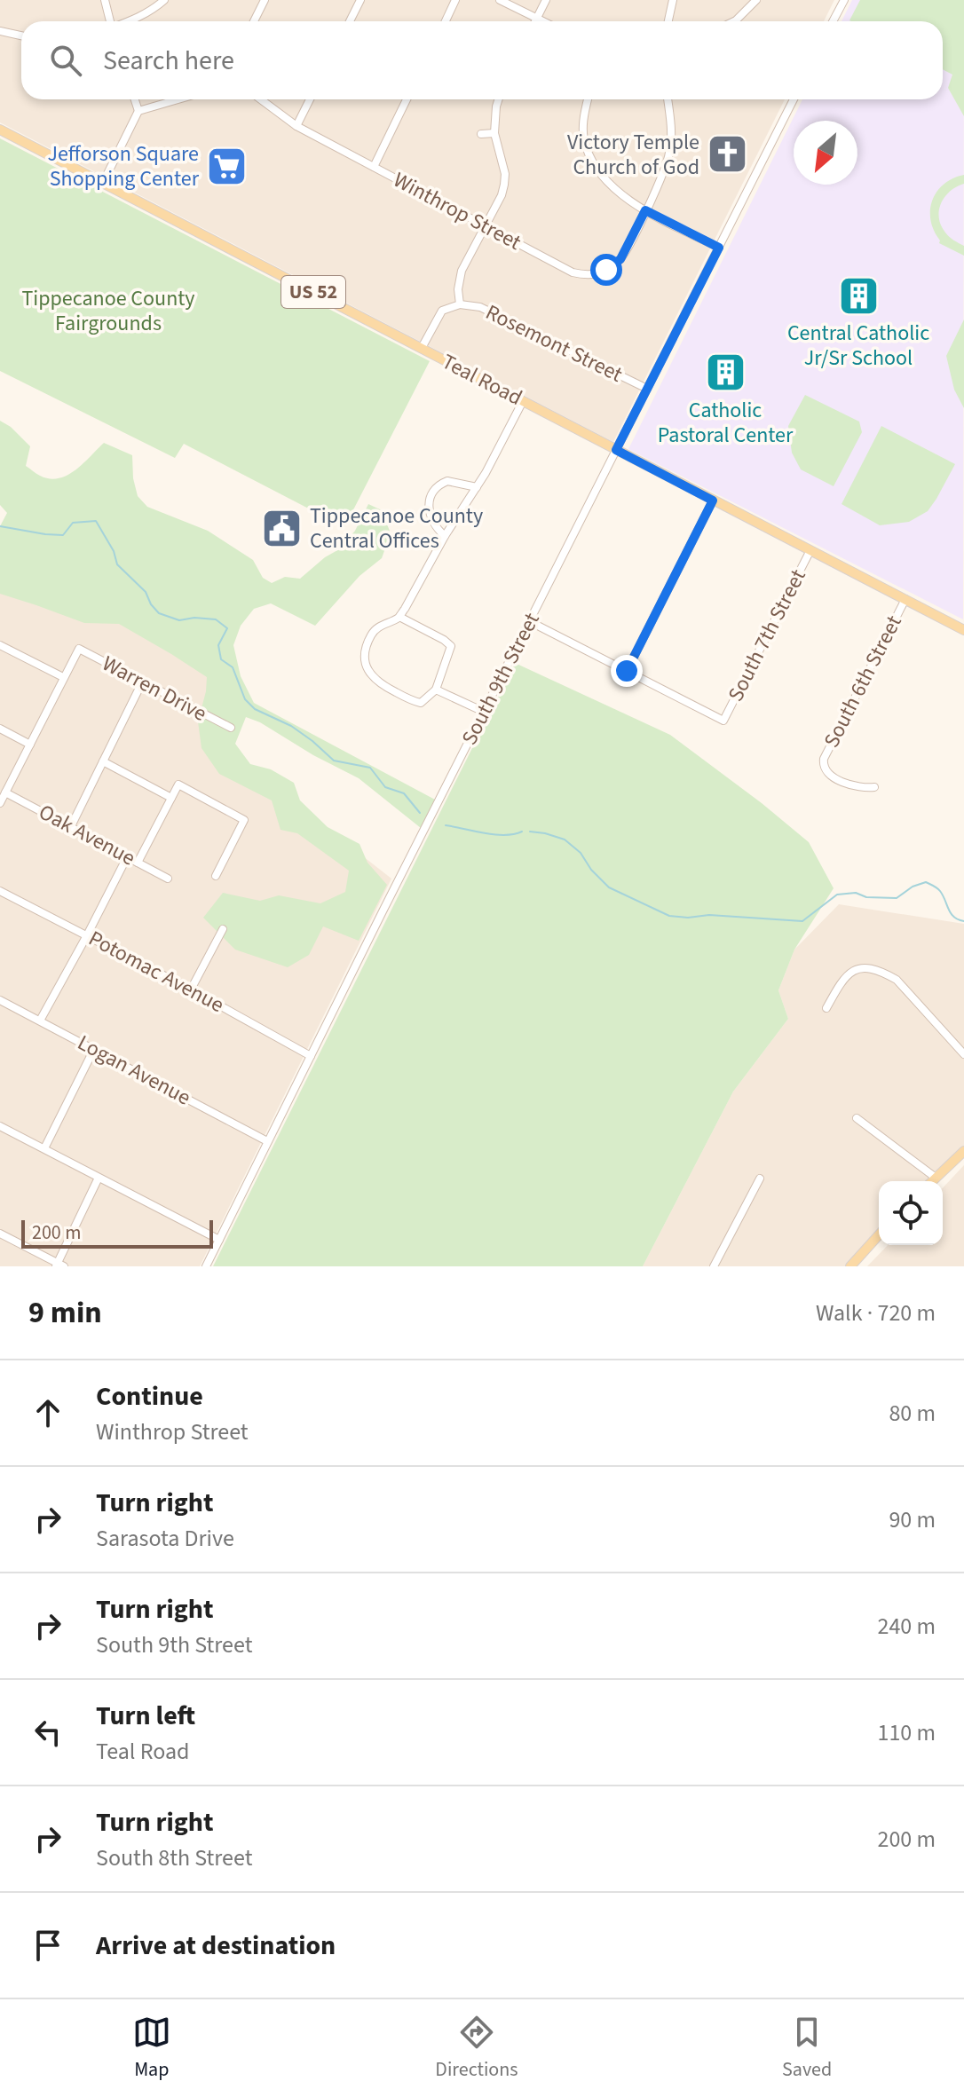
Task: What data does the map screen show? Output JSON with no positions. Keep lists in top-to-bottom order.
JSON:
{
  "streets": {
    "main road": ["US 52", "Teal Road"],
    "street": [
      "Winthrop Street",
      "Rosemont Street",
      "South 7th Street",
      "South 9th Street",
      "South 6th Street",
      "Warren Drive",
      "Oak Avenue",
      "Potomac Avenue",
      "Logan Avenue"
    ]
  },
  "crossings": [
    ["Rosemont Street", "South 9th Street"],
    ["Teal Road", "South 7th Street"],
    ["Teal Road", "South 9th Street"],
    ["Teal Road", "South 6th Street"],
    ["South 9th Street", "Potomac Avenue"],
    ["South 9th Street", "Logan Avenue"]
  ],
  "parks": ["Tippecanoe County Fairgrounds"],
  "places": {
    "church": ["Victory Temple Church of God"],
    "supermarket": ["Jefforson Square Shopping Center"],
    "building": ["Central Catholic Jr/Sr School", "Catholic Pastoral Center"],
    "public building": ["Tippecanoe County Central Offices"]
  },
  "scale_bar": "200 m",
  "north": "bottom left",
  "page": {
    "search": "Search here",
    "scale": "200 m",
    "heading": ["9 min", "Walk · 720 m"],
    "list": [
      ["Continue", "Winthrop Street", "80 m"],
      ["Turn right", "Sarasota Drive", "90 m"],
      ["Turn right", "South 9th Street", "240 m"],
      ["Turn left", "Teal Road", "110 m"],
      ["Turn right", "South 8th Street", "200 m"],
      "Arrive at destination"
    ],
    "nav": ["Map", "Directions", "Saved"]
  }
}
